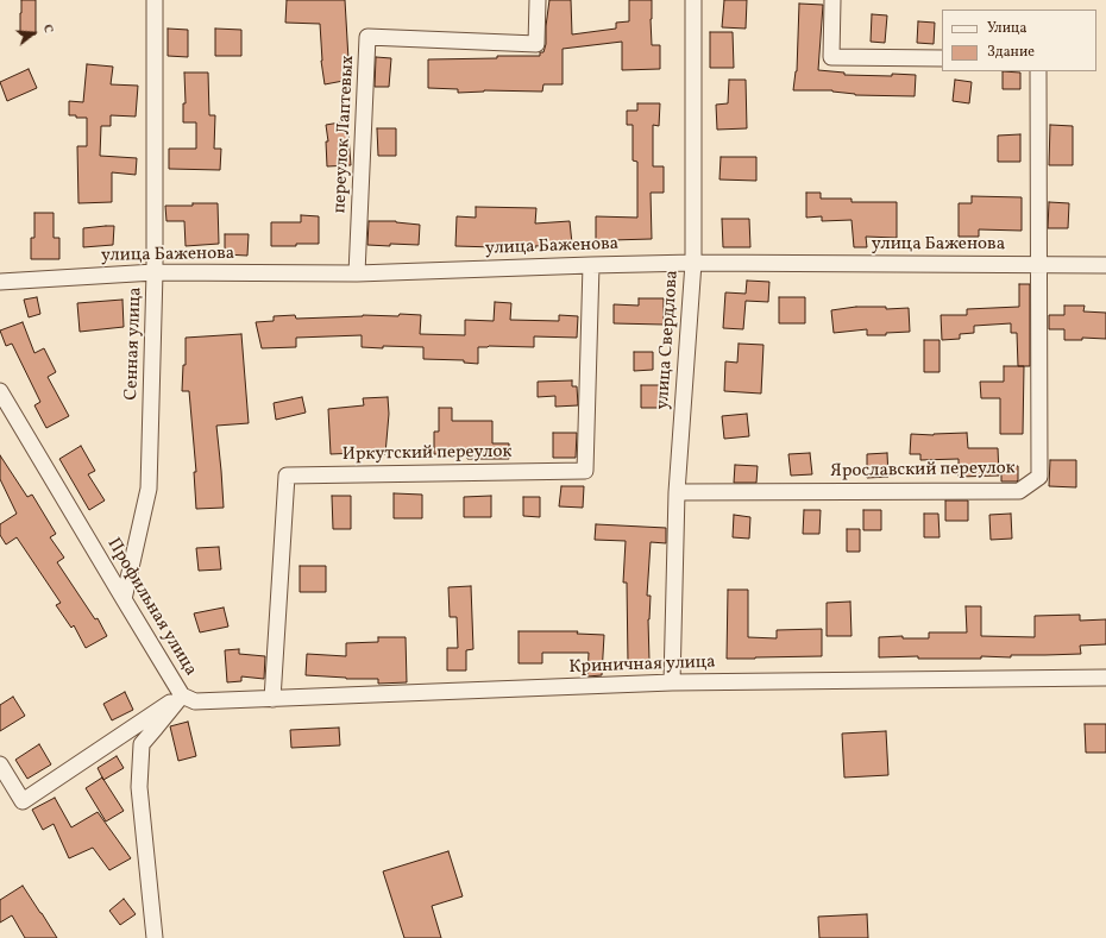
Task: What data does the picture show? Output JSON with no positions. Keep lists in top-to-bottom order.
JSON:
{
  "streets": {
    "street": [
      "переулок Лаптевых",
      "улица Баженова",
      "улица Свердлова",
      "Сенная улица",
      "Иркутский переулок",
      "Ярославский переулок",
      "Профильная улица",
      "Криничная улица"
    ]
  },
  "crossings": [
    ["переулок Лаптевых", "улица Баженова"],
    ["улица Баженова", "улица Свердлова"],
    ["улица Баженова", "Сенная улица"],
    ["улица Баженова", "Иркутский переулок"],
    ["улица Баженова", "Ярославский переулок"],
    ["улица Свердлова", "Ярославский переулок"],
    ["улица Свердлова", "Криничная улица"],
    ["Сенная улица", "Профильная улица"],
    ["Иркутский переулок", "Криничная улица"],
    ["Профильная улица", "Криничная улица"]
  ],
  "legend": ["Улица", "Здание"],
  "north": "right"
}
